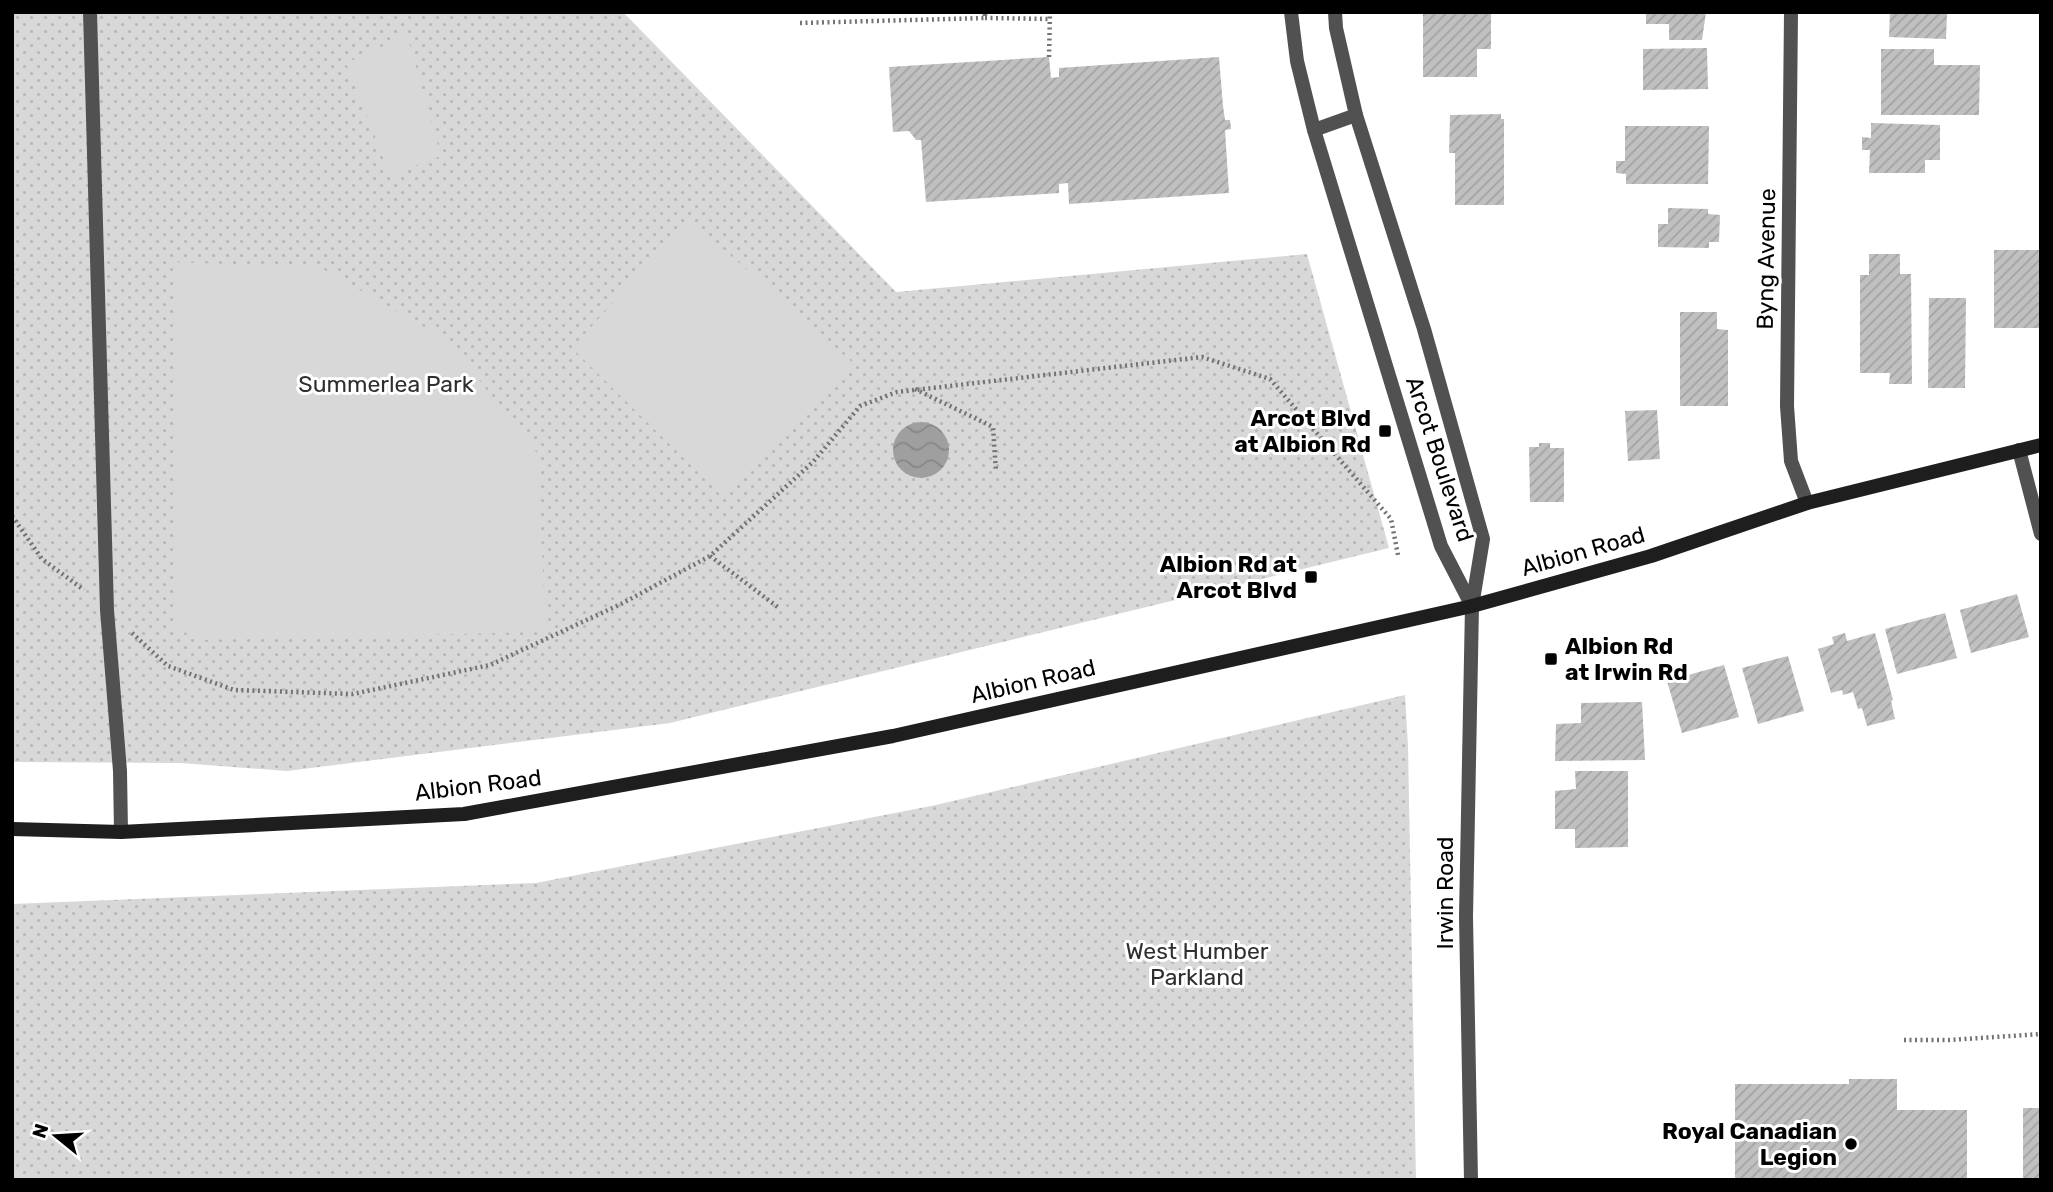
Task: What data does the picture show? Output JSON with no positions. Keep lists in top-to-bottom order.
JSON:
{
  "streets": {
    "main road": ["Albion Road"],
    "street": ["Byng Avenue", "Arcot Boulevard", "Irwin Road"]
  },
  "crossings": [
    ["Byng Avenue", "Albion Road"],
    ["Arcot Boulevard", "Albion Road"],
    ["Arcot Boulevard", "Irwin Road"],
    ["Albion Road", "Irwin Road"]
  ],
  "parks": ["Summerlea Park", "West Humber Parkland"],
  "places": {
    "transit": ["Arcot Blvd at Albion Rd", "Albion Rd at Arcot Blvd", "Albion Rd at Irwin Rd"],
    "other": ["Royal Canadian Legion"]
  },
  "north": "left"
}
